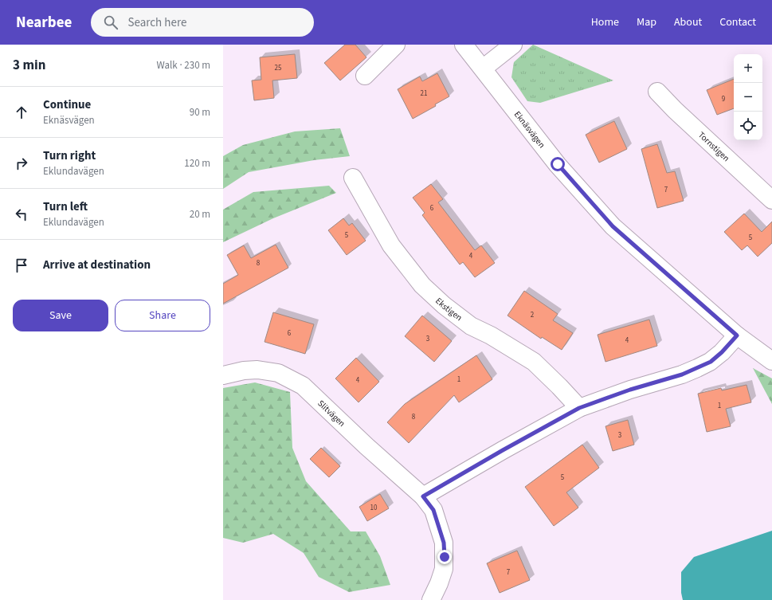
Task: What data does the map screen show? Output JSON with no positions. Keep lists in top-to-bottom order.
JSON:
{
  "streets": {
    "street": [
      "Eknäsvägen",
      "Tornstigen",
      "Ekstigen",
      "Slitvägen"
    ]
  },
  "house_numbers": [
    "25",
    "21",
    "9",
    "7",
    "6",
    "5",
    "5",
    "4",
    "8",
    "2",
    "6",
    "3",
    "4",
    "1",
    "4",
    "1",
    "8",
    "3",
    "5",
    "10",
    "7"
  ],
  "page": {
    "header": "Nearbee",
    "search": "Search here",
    "nav": [
      "Home",
      "Map",
      "About",
      "Contact"
    ],
    "heading": ["3 min", "Walk · 230 m"],
    "map_buttons": ["+", "−"],
    "list": [
      ["Continue", "Eknäsvägen", "90 m"],
      ["Turn right", "Eklundavägen", "120 m"],
      ["Turn left", "Eklundavägen", "20 m"],
      "Arrive at destination"
    ],
    "buttons": ["Save", "Share"]
  }
}
